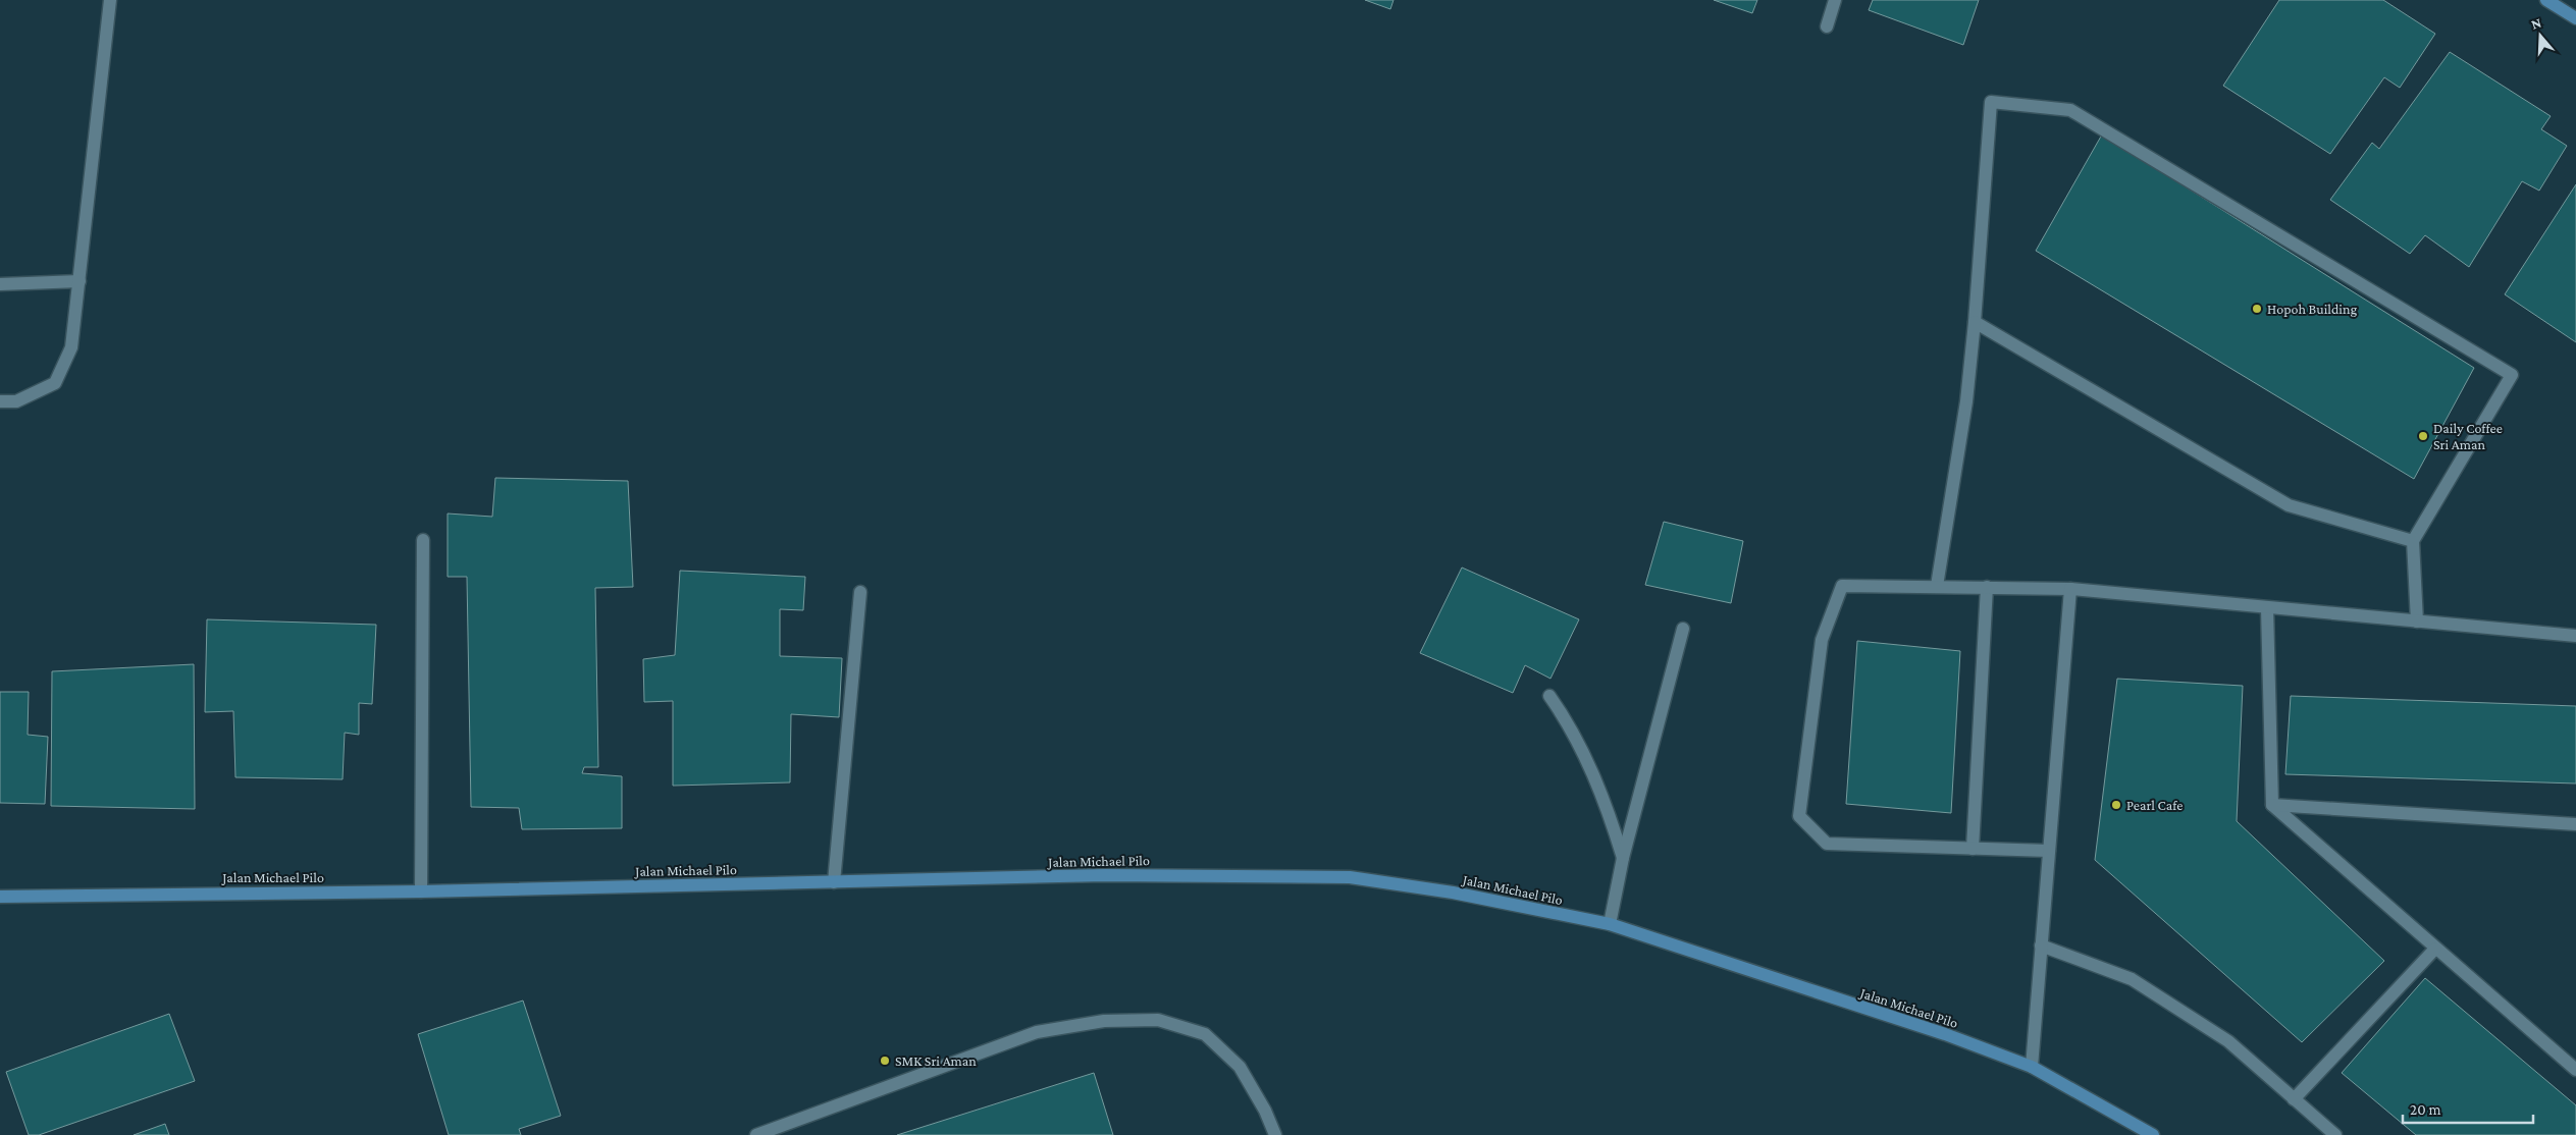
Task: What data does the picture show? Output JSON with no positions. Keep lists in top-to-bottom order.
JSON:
{
  "streets": {
    "street": ["Jalan Michael Pilo"]
  },
  "places": [
    "Hopoh Building",
    "Daily Coffee Sri Aman",
    "Pearl Cafe",
    "SMK Sri Aman"
  ],
  "scale_bar": "20 m",
  "north": "top"
}
